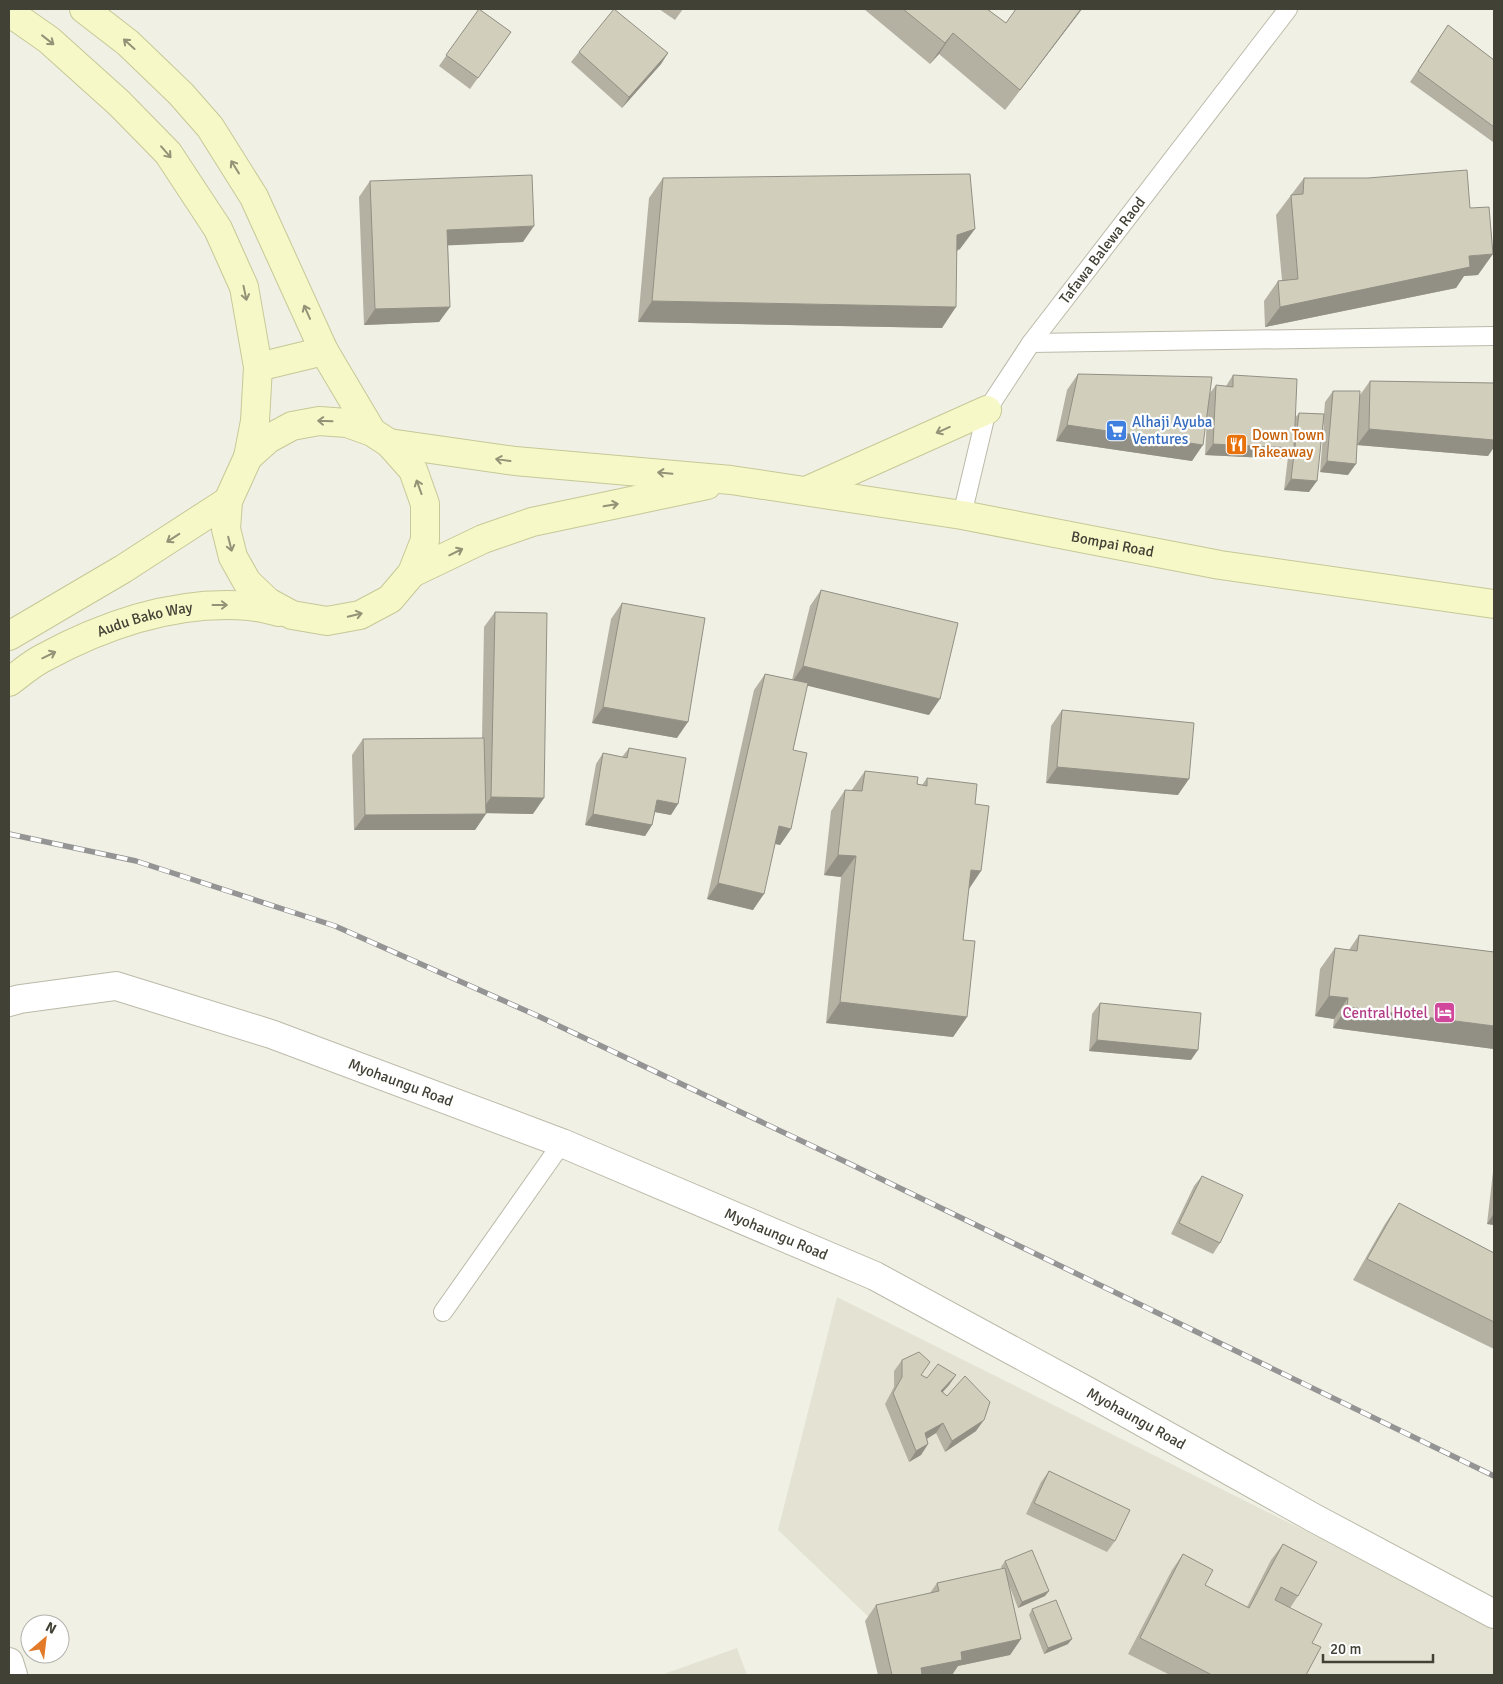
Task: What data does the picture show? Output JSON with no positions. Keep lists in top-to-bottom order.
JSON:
{
  "streets": {
    "main road": ["Bompai Road", "Audu Bako Way"],
    "street": ["Myohaungu Road"],
    "lane": ["Tafawa Balewa Raod"]
  },
  "crossings": [
    ["Tafawa Balewa Raod", "Bompai Road"]
  ],
  "places": {
    "supermarket": ["Alhaji Ayuba Ventures"],
    "restaurant": ["Down Town Takeaway"],
    "hotel": ["Central Hotel"]
  },
  "scale_bar": "20 m",
  "north": "top right"
}
